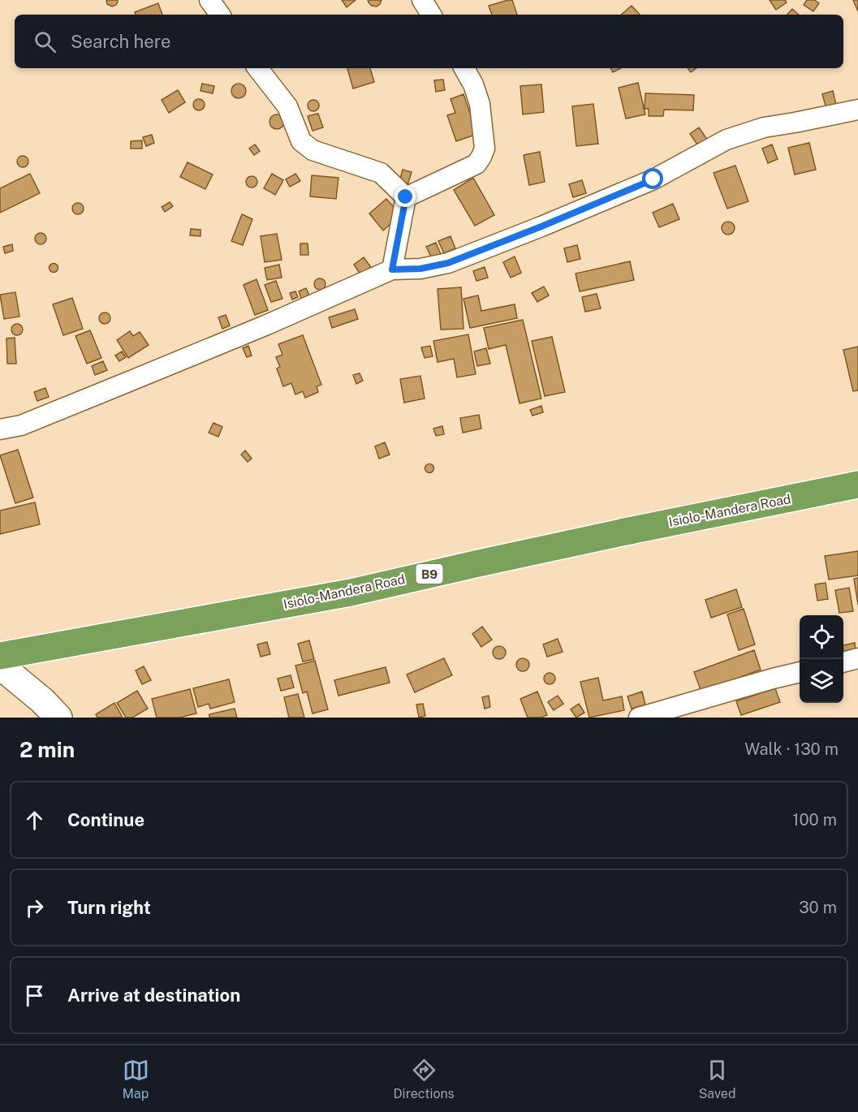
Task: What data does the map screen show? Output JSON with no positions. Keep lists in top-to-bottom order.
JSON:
{
  "streets": {
    "highway": ["Isiolo-Mandera Road", "B9"]
  },
  "page": {
    "search": "Search here",
    "heading": ["2 min", "Walk · 130 m"],
    "list": [
      ["Continue", "100 m"],
      ["Turn right", "30 m"],
      "Arrive at destination"
    ],
    "nav": ["Map", "Directions", "Saved"]
  }
}
